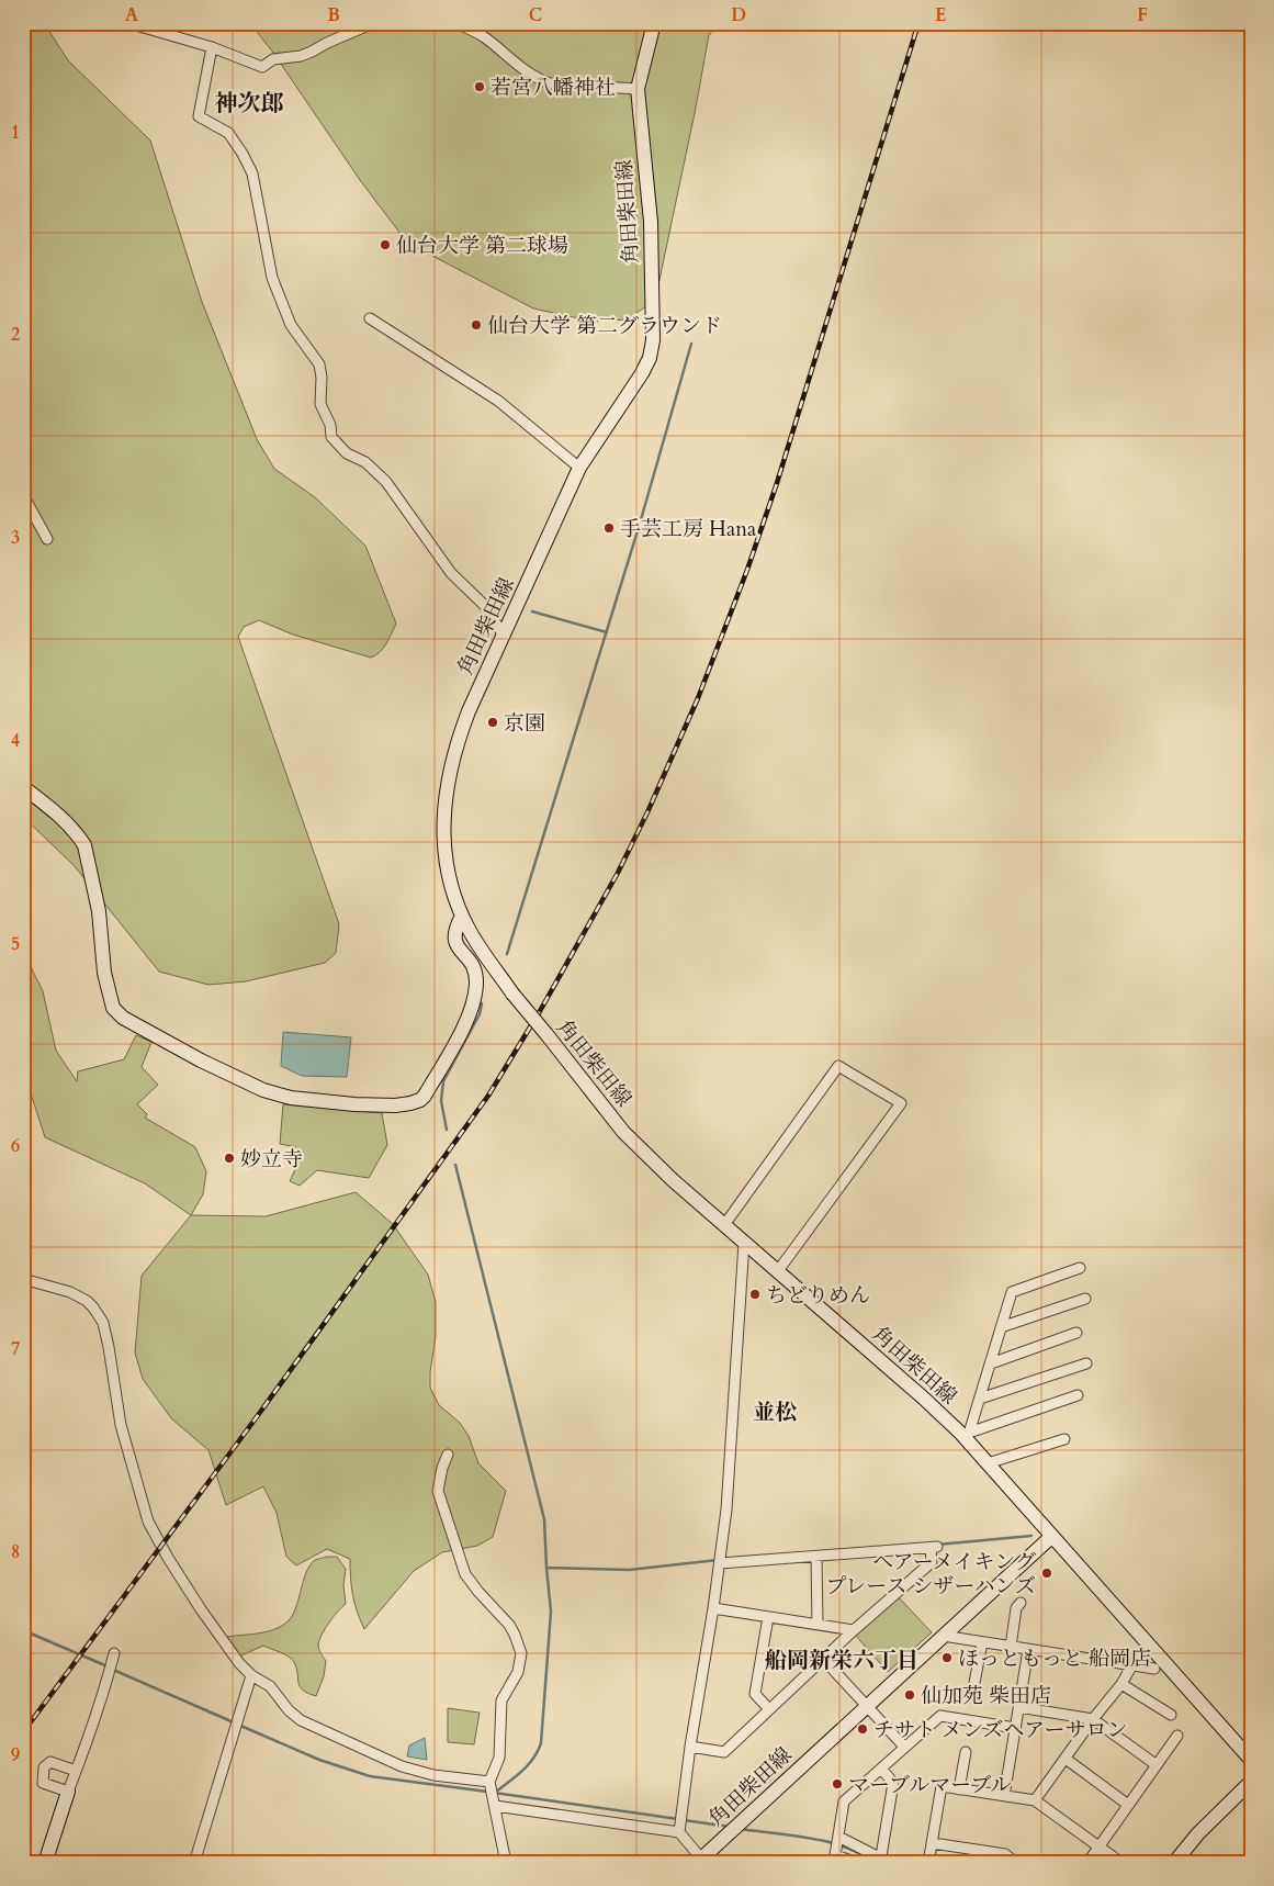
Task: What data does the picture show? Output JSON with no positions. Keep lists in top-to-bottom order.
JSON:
{
  "streets": {
    "main road": ["角田柴田線"]
  },
  "districts": ["神次郎", "並松", "船岡新栄六丁目"],
  "places": [
    "若宮八幡神社",
    "仙台大学 第二球場",
    "仙台大学 第二グラウンド",
    "手芸工房 Hana",
    "京園",
    "妙立寺",
    "ちどりめん",
    "ヘアーメイキング プレース シザーハンズ",
    "ほっともっと 船岡店",
    "仙加苑 柴田店",
    "チサト メンズヘアーサロン",
    "マーブルマーブル"
  ],
  "grid": {
    "columns": [
      "A",
      "B",
      "C",
      "D",
      "E",
      "F"
    ],
    "rows": [
      "1",
      "2",
      "3",
      "4",
      "5",
      "6",
      "7",
      "8",
      "9"
    ]
  }
}
